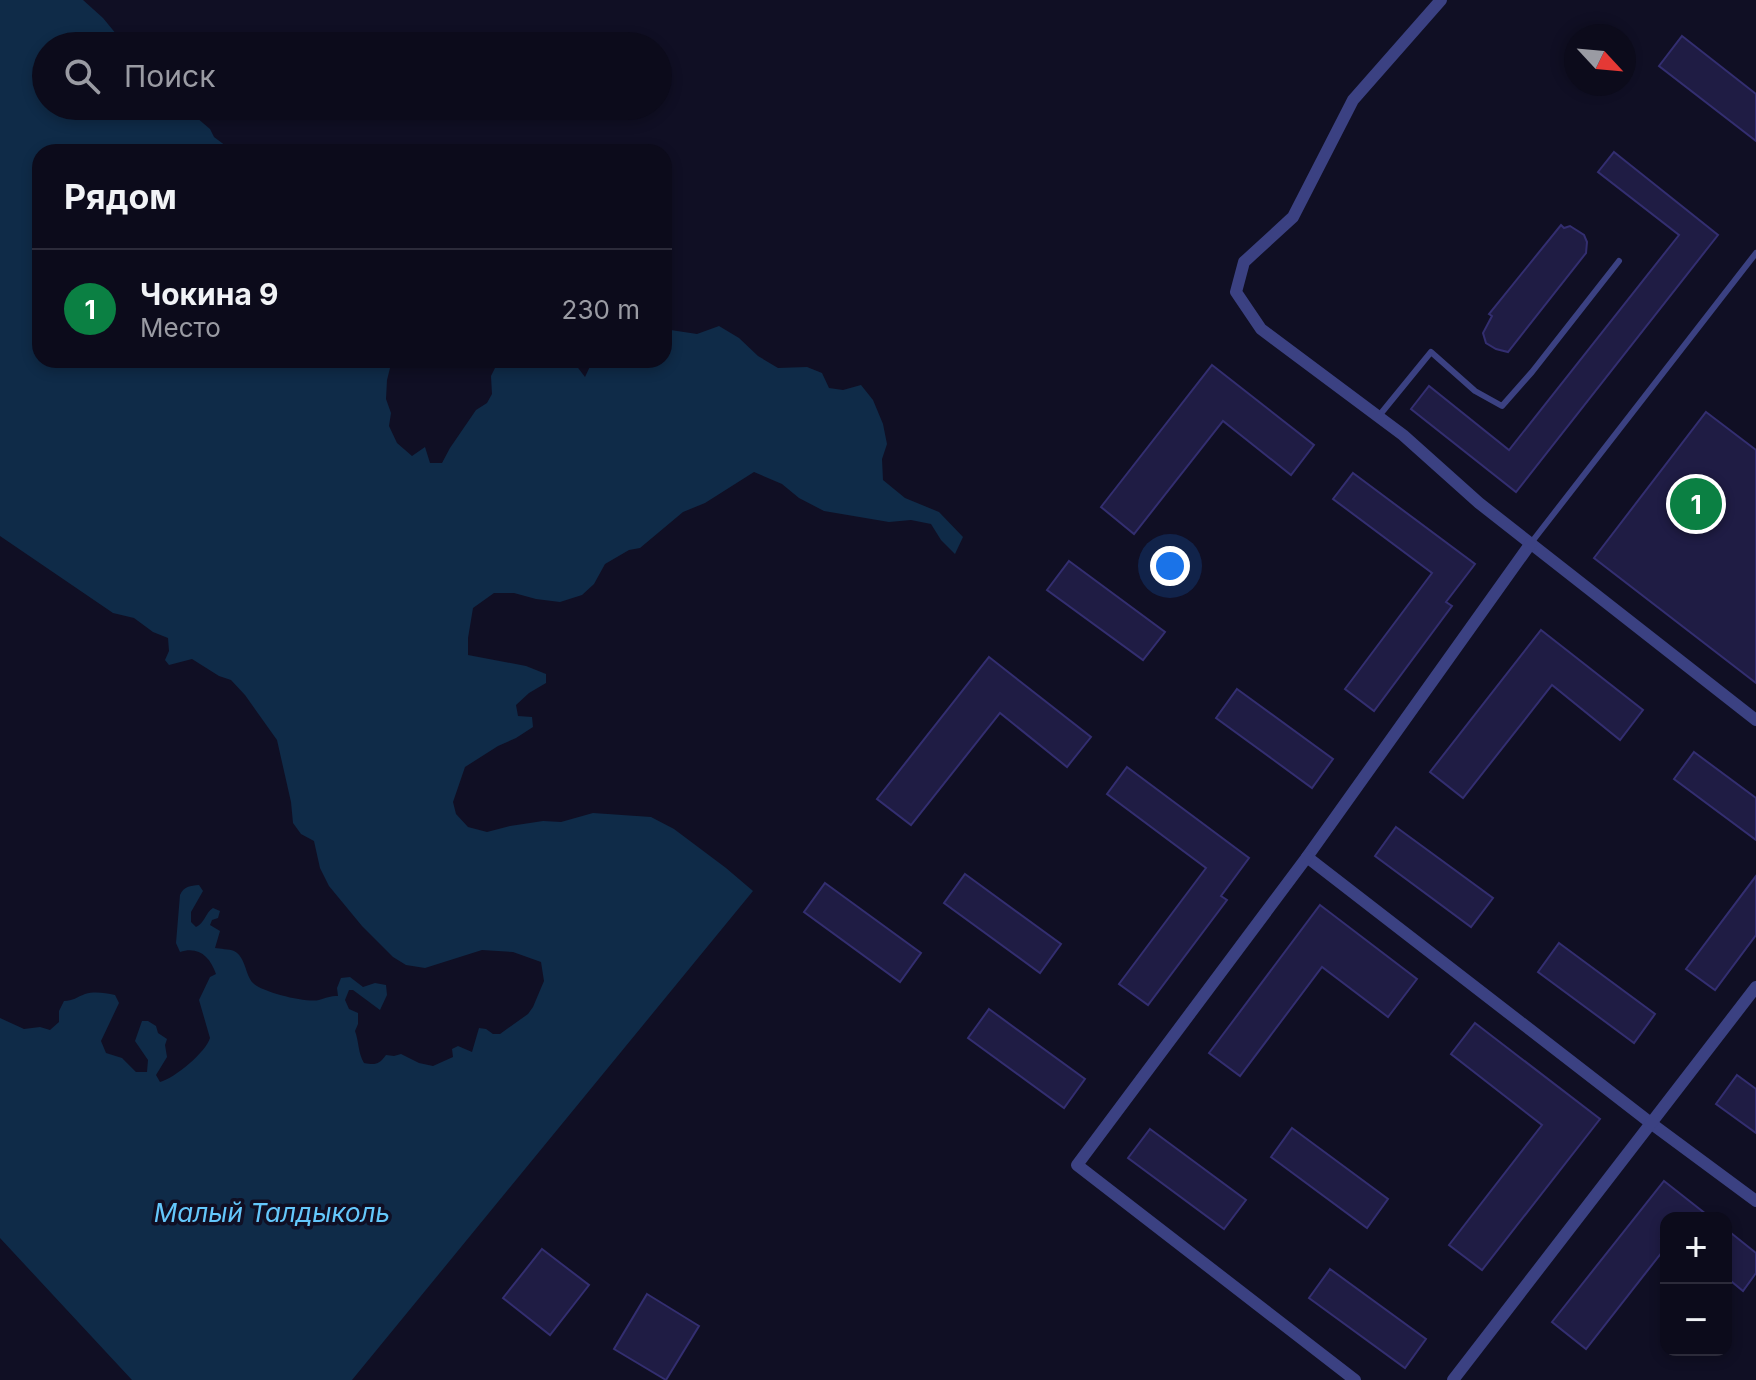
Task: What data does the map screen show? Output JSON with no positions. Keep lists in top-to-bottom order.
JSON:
{
  "water": ["Малый Талдыколь"],
  "north": "bottom right",
  "page": {
    "search": "Поиск",
    "heading": "Рядом",
    "list": [
      {
        "mark": "1",
        "name": "Чокина 9",
        "note": "Место",
        "value": "230 m"
      }
    ],
    "pins": "1",
    "map_buttons": ["+", "−"]
  }
}
